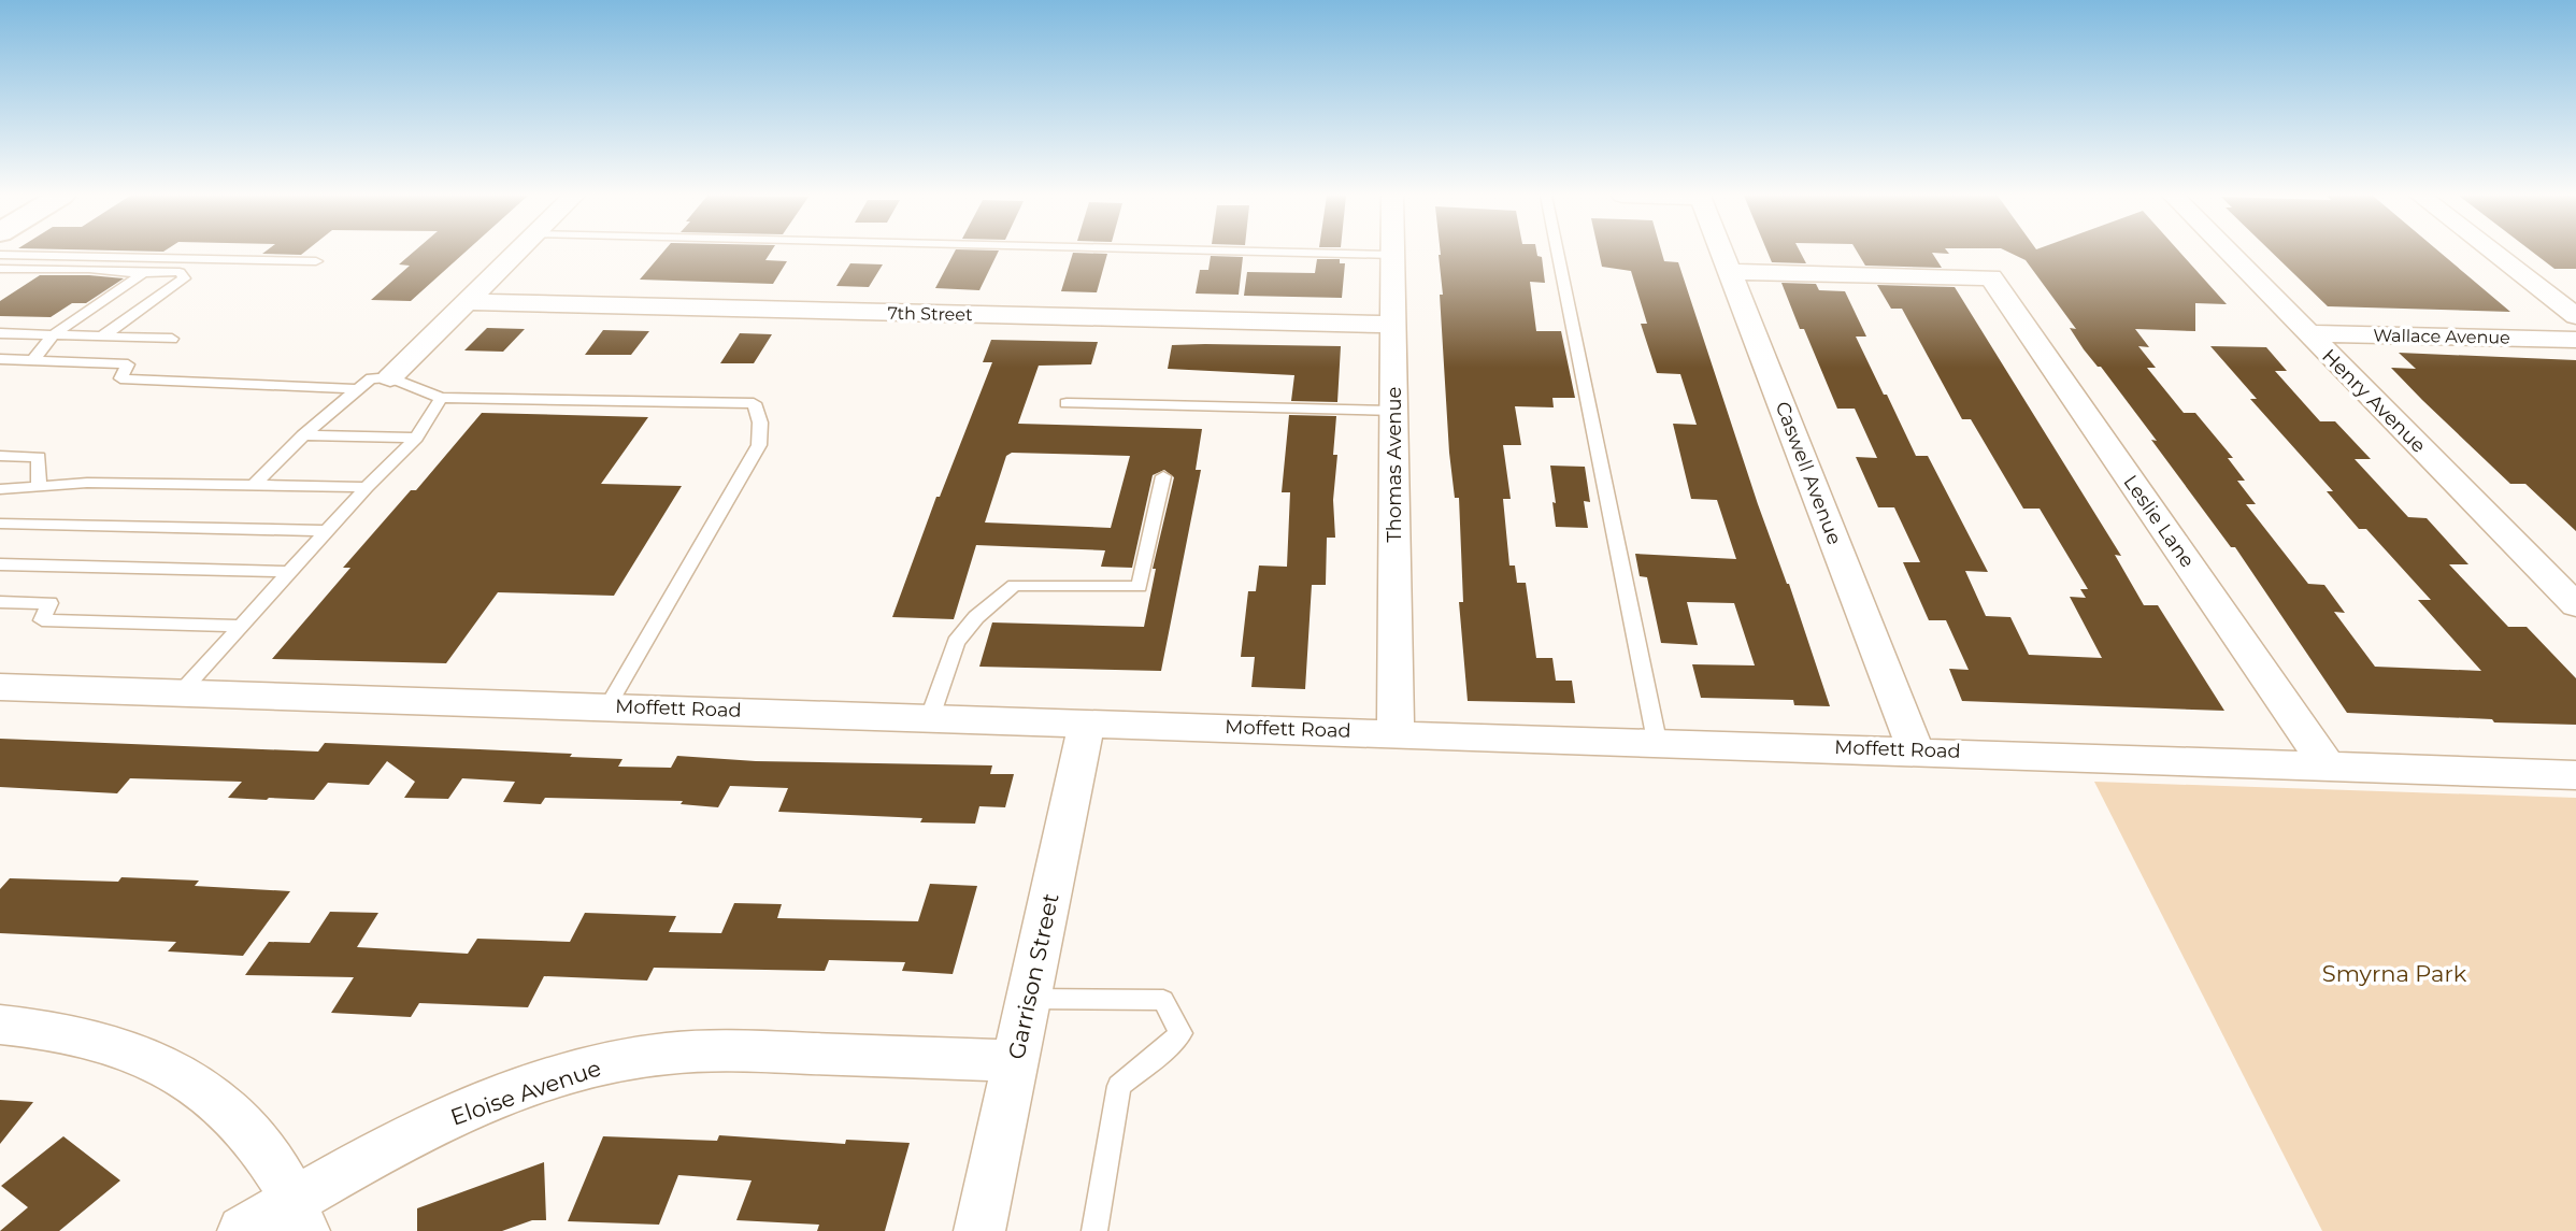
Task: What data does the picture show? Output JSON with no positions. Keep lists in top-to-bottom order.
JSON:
{
  "streets": {
    "street": [
      "7th Street",
      "Wallace Avenue",
      "Henry Avenue",
      "Thomas Avenue",
      "Caswell Avenue",
      "Leslie Lane",
      "Moffett Road",
      "Garrison Street",
      "Eloise Avenue"
    ]
  },
  "crossings": [
    ["7th Street", "Thomas Avenue"],
    ["Wallace Avenue", "Henry Avenue"],
    ["Thomas Avenue", "Moffett Road"],
    ["Caswell Avenue", "Leslie Lane"],
    ["Caswell Avenue", "Moffett Road"],
    ["Leslie Lane", "Moffett Road"],
    ["Moffett Road", "Garrison Street"],
    ["Garrison Street", "Eloise Avenue"]
  ],
  "parks": ["Smyrna Park"]
}
